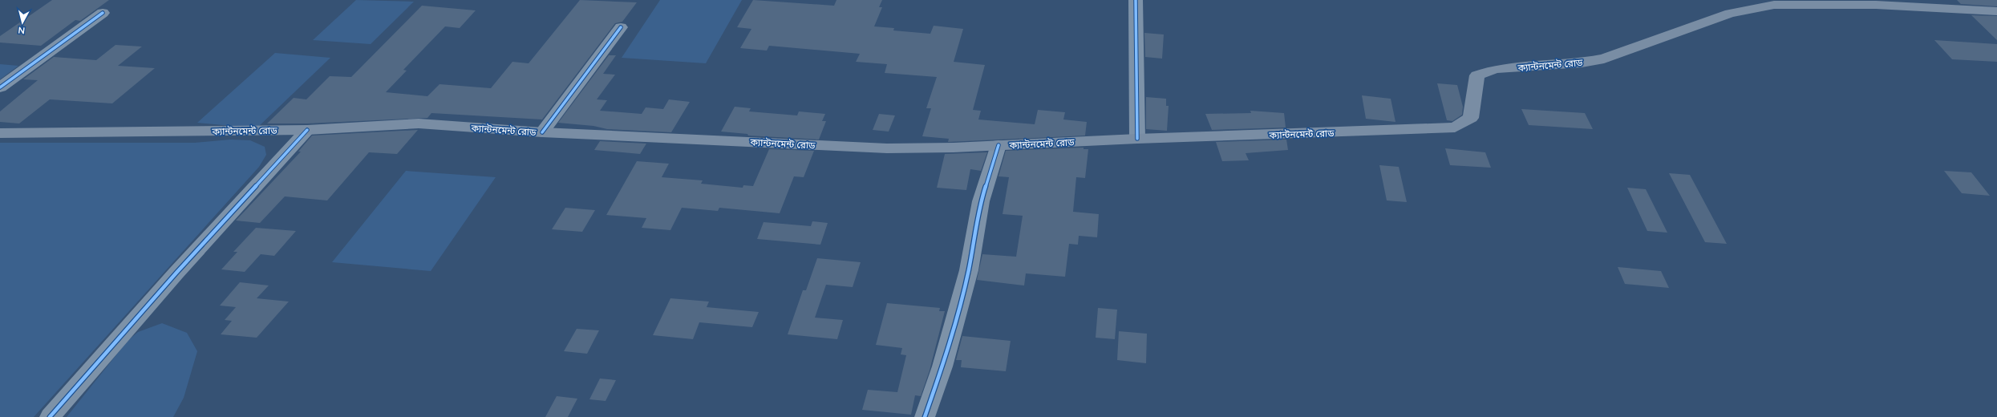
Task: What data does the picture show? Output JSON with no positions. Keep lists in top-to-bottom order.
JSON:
{
  "streets": {
    "main road": ["ক্যান্টনমেন্ট রোড"]
  },
  "north": "bottom"
}
